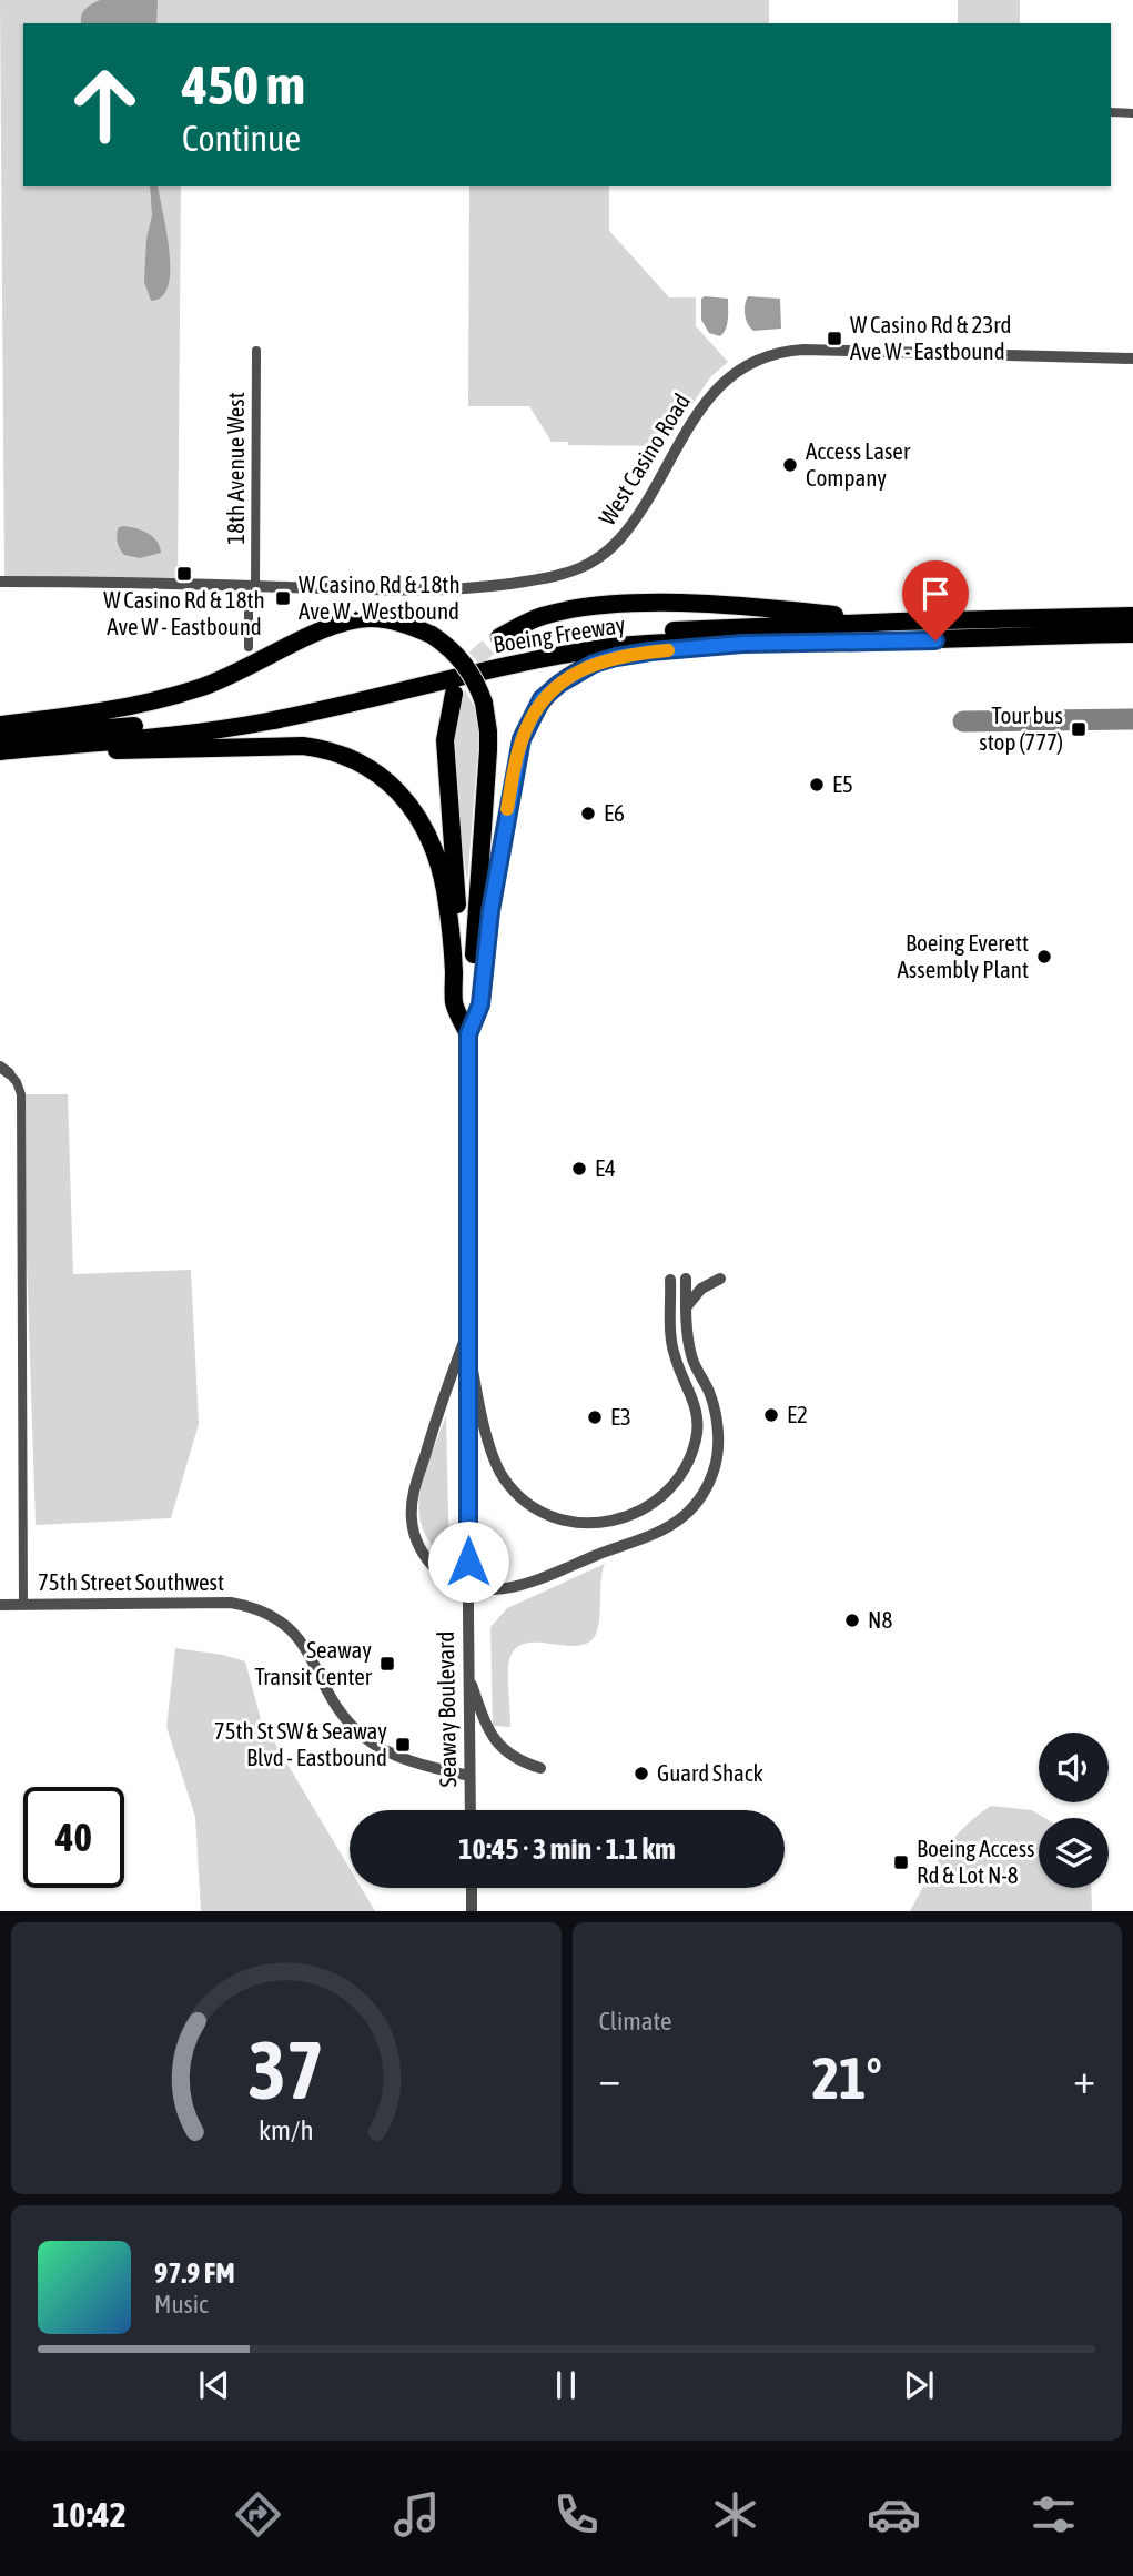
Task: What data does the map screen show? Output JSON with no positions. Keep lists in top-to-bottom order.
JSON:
{
  "streets": {
    "highway": ["Boeing Freeway"],
    "street": [
      "West Casino Road",
      "18th Avenue West",
      "75th Street Southwest",
      "Seaway Boulevard"
    ]
  },
  "crossings": [
    ["West Casino Road", "18th Avenue West"],
    ["75th Street Southwest", "Seaway Boulevard"]
  ],
  "places": {
    "transit": [
      "W Casino Rd & 23rd Ave W - Eastbound",
      "W Casino Rd & 18th Ave W - Eastbound",
      "W Casino Rd & 18th Ave W - Westbound",
      "Tour bus stop (777)",
      "Seaway Transit Center",
      "75th St SW & Seaway Blvd - Eastbound",
      "Boeing Access Rd & Lot N-8"
    ],
    "other": [
      "Access Laser Company",
      "E5",
      "E6",
      "Boeing Everett Assembly Plant",
      "E4",
      "E2",
      "E3",
      "N8",
      "Guard Shack"
    ]
  },
  "page": {
    "turn": ["450 m", "Continue"],
    "limit": "40",
    "trip": "10:45 · 3 min · 1.1 km",
    "tile": "Climate",
    "heat": ["−", "21°", "+"],
    "song": ["97.9 FM", "Music"],
    "tabs": "10:42",
    "gauge": ["37", "km/h"]
  }
}
